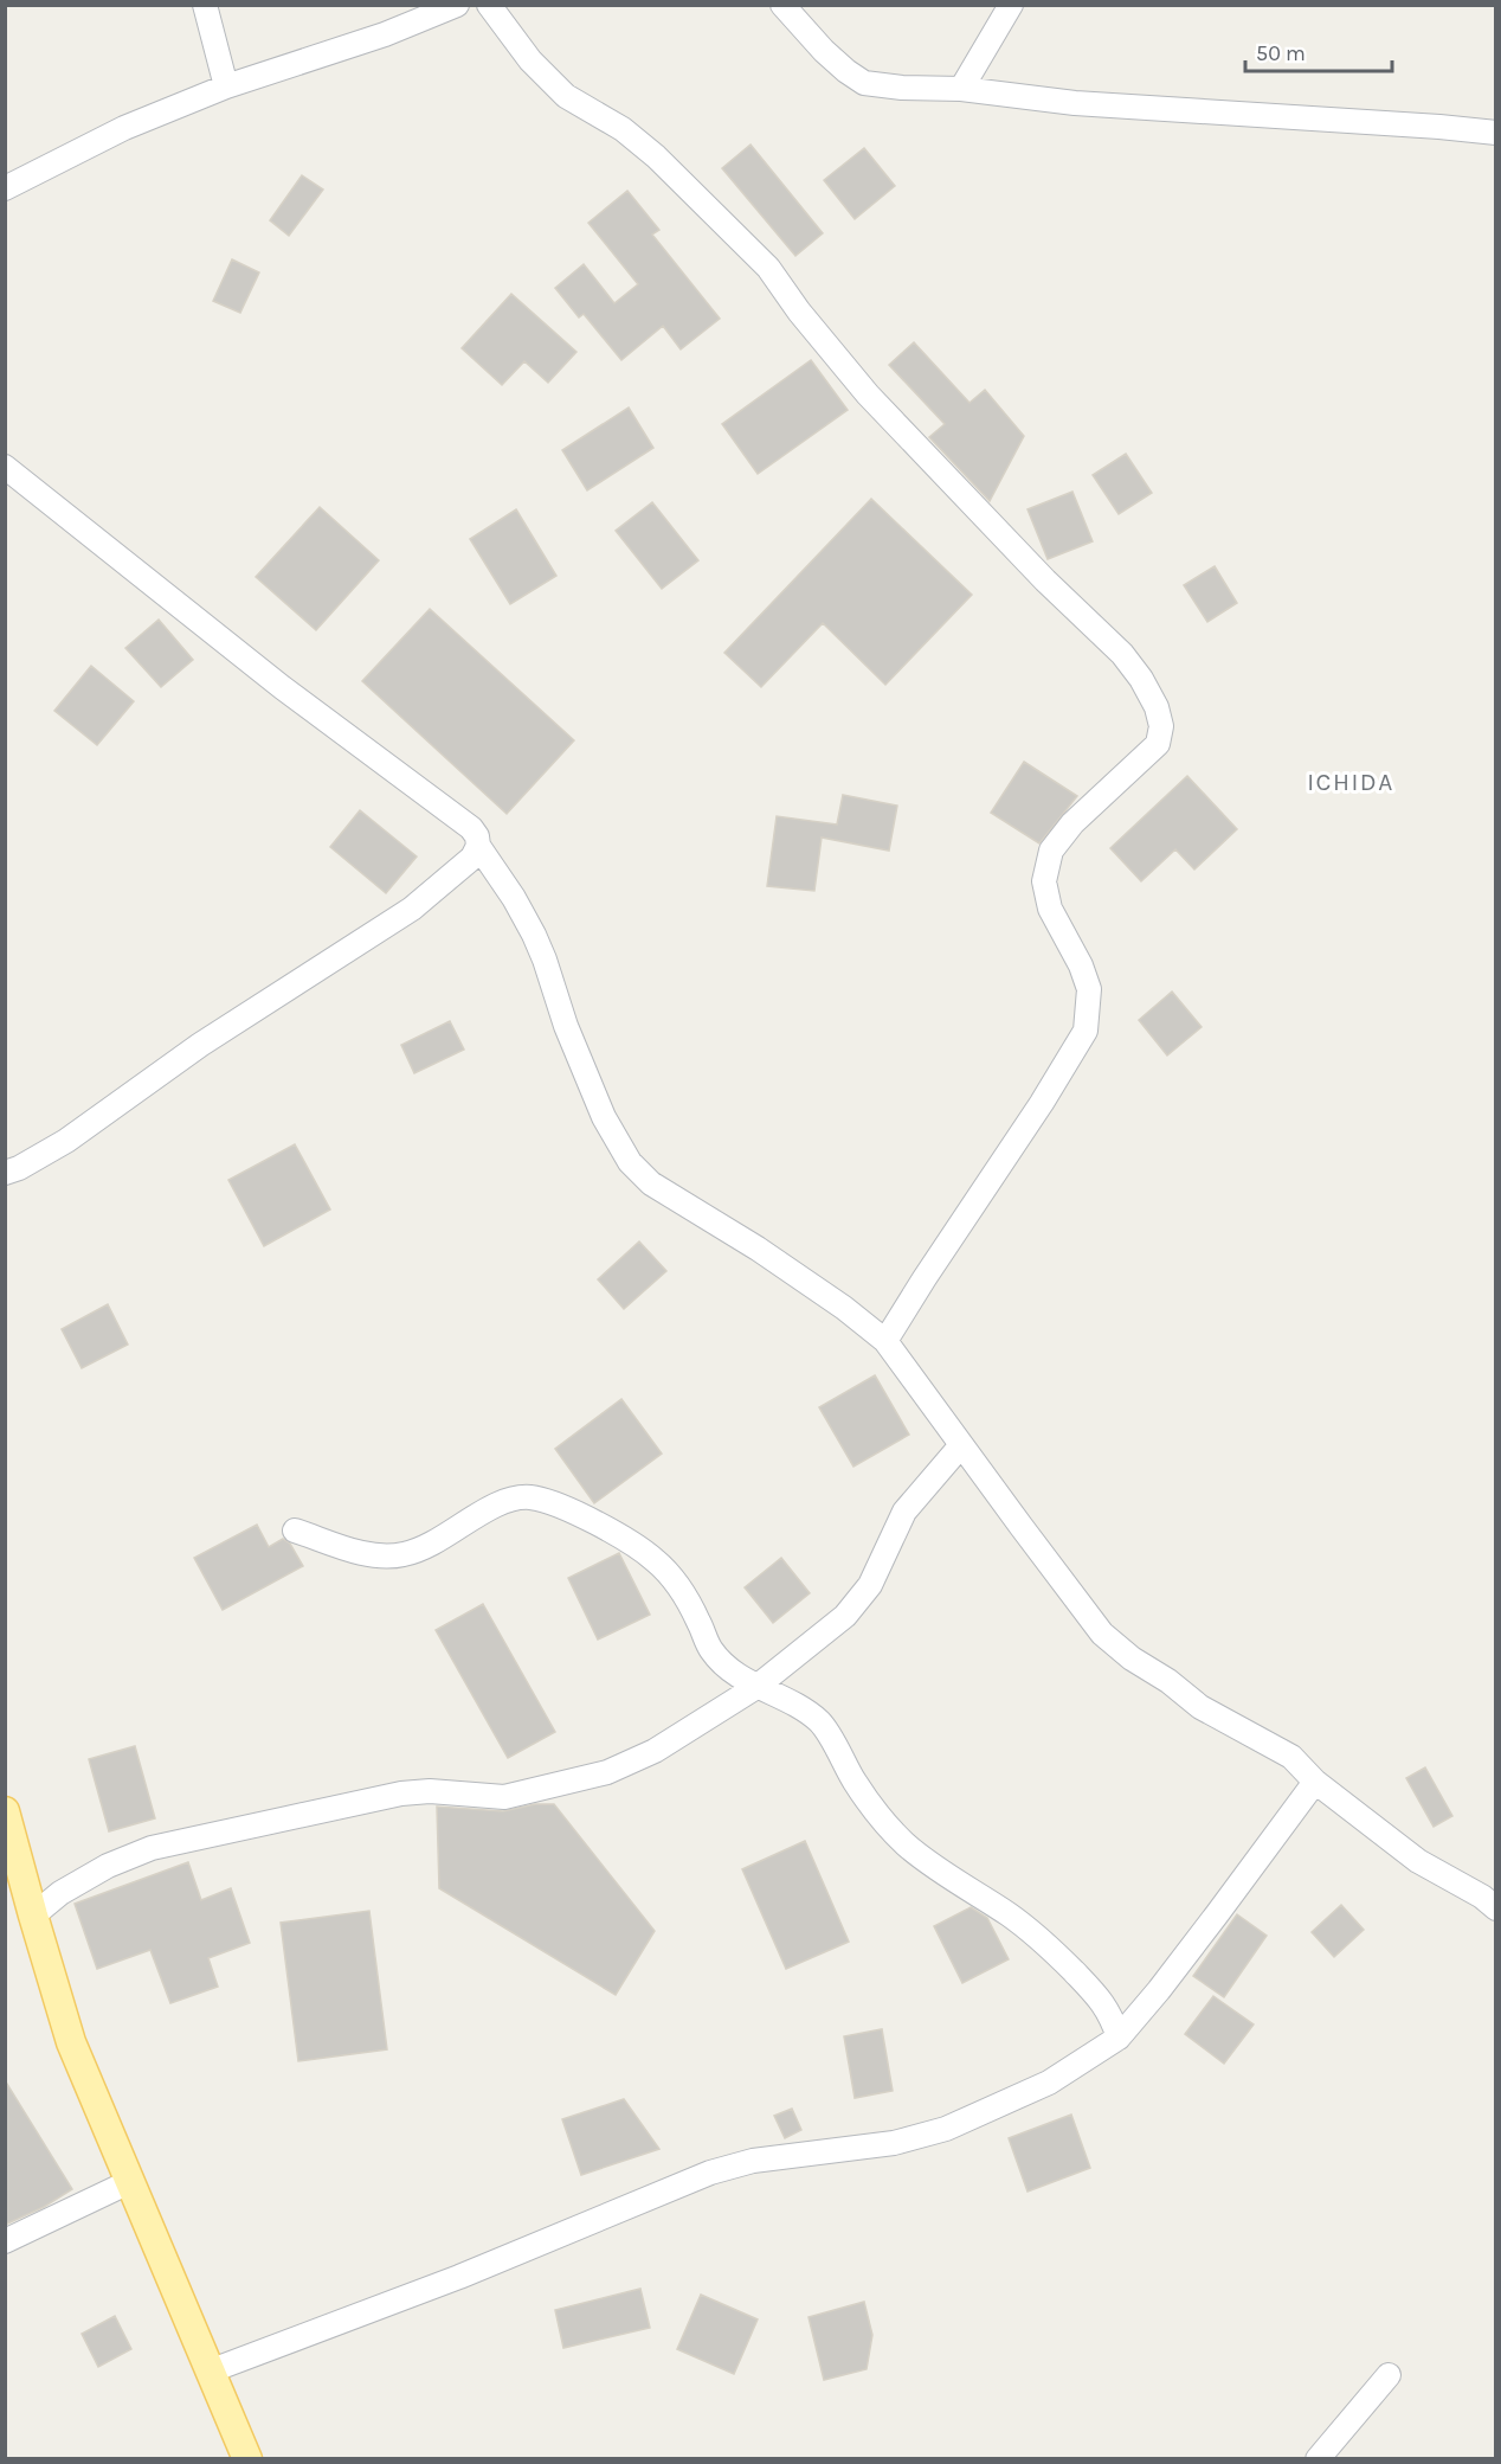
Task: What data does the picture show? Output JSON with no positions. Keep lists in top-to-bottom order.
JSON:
{
  "districts": ["ICHIDA"],
  "scale_bar": "50 m"
}
